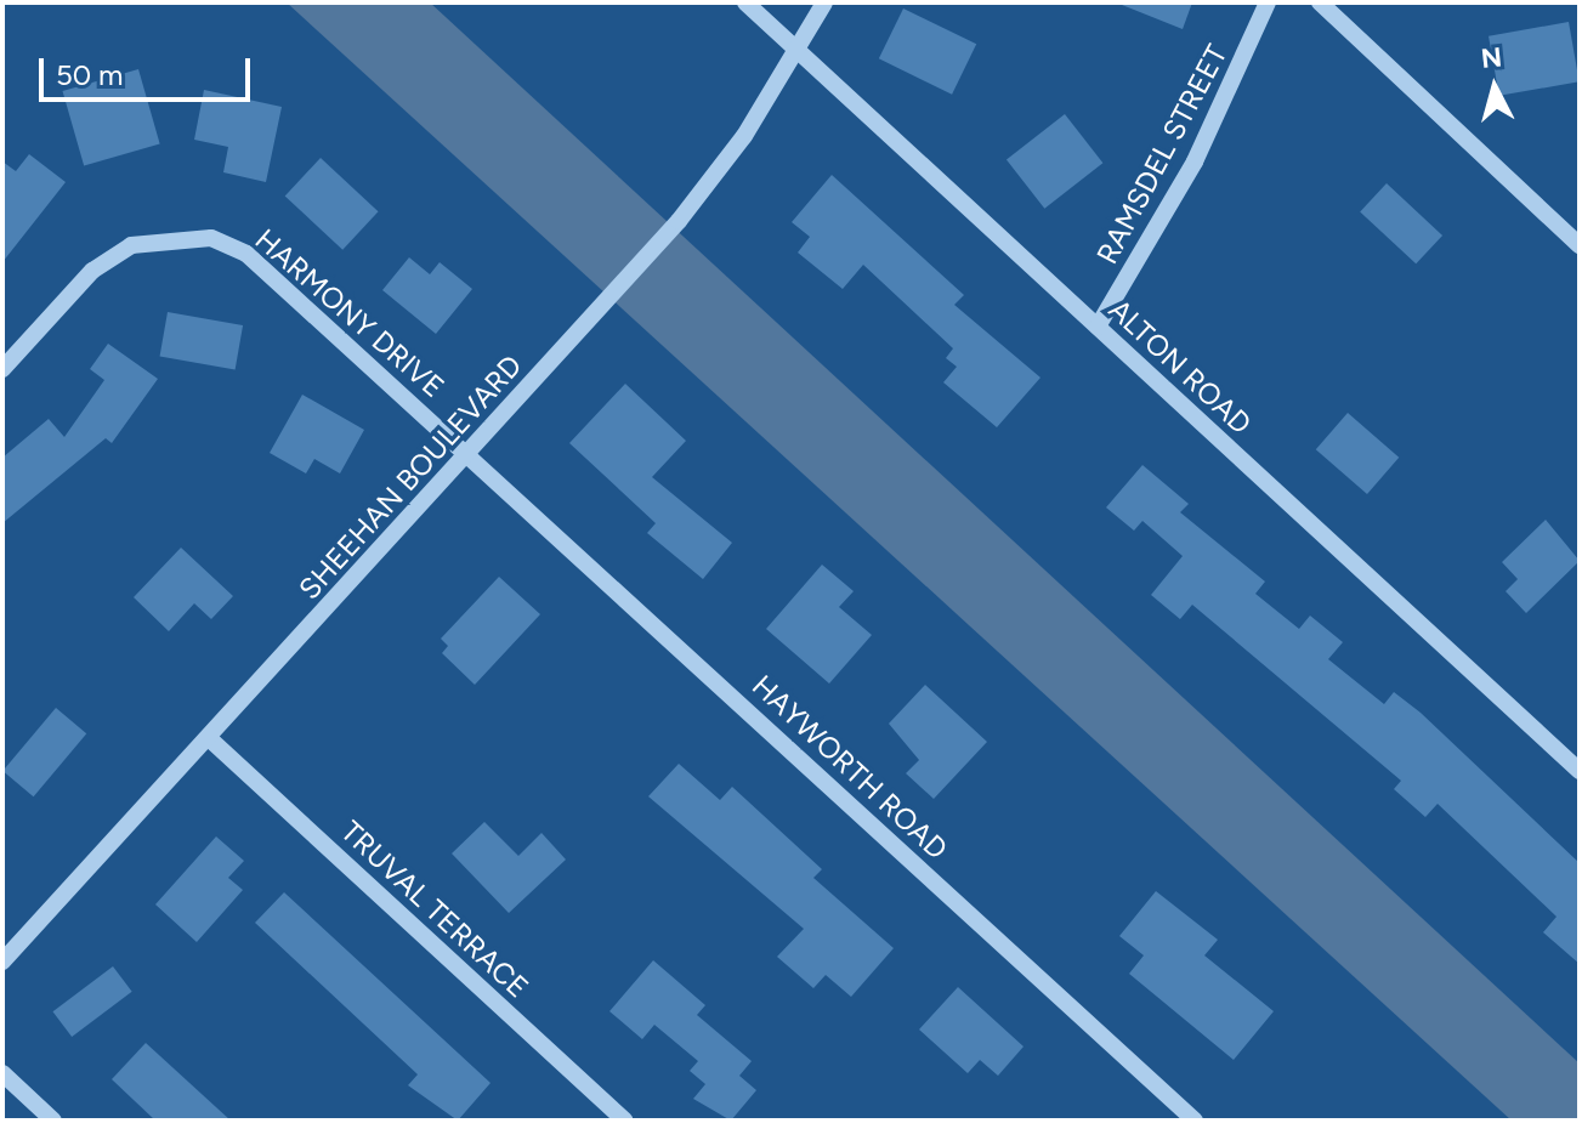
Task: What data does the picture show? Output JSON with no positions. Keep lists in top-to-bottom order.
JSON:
{
  "streets": {
    "street": [
      "RAMSDEL STREET",
      "HARMONY DRIVE",
      "ALTON ROAD",
      "SHEEHAN BOULEVARD",
      "HAYWORTH ROAD",
      "TRUVAL TERRACE"
    ]
  },
  "crossings": [
    ["RAMSDEL STREET", "ALTON ROAD"],
    ["HARMONY DRIVE", "SHEEHAN BOULEVARD"],
    ["HARMONY DRIVE", "HAYWORTH ROAD"],
    ["ALTON ROAD", "SHEEHAN BOULEVARD"],
    ["SHEEHAN BOULEVARD", "HAYWORTH ROAD"],
    ["SHEEHAN BOULEVARD", "TRUVAL TERRACE"]
  ],
  "scale_bar": "50 m",
  "north": "top"
}
